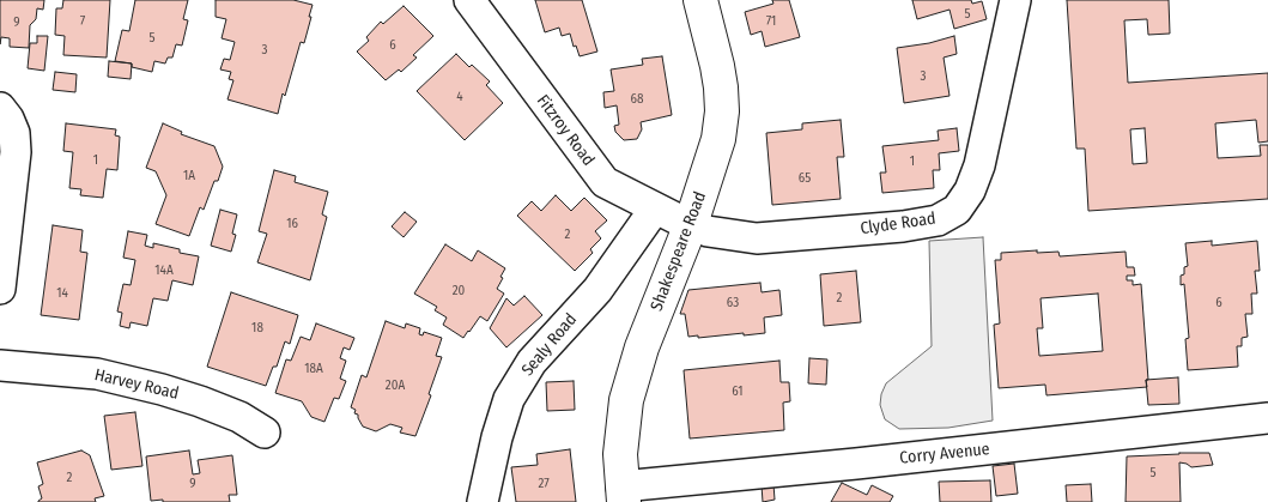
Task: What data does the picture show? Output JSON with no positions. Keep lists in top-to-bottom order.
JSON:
{
  "streets": {
    "street": [
      "Fitzroy Road",
      "Clyde Road",
      "Shakespeare Road",
      "Sealy Road",
      "Harvey Road",
      "Corry Avenue"
    ]
  },
  "crossings": [
    ["Fitzroy Road", "Clyde Road"],
    ["Fitzroy Road", "Shakespeare Road"],
    ["Fitzroy Road", "Sealy Road"],
    ["Clyde Road", "Shakespeare Road"],
    ["Shakespeare Road", "Corry Avenue"]
  ],
  "house_numbers": [
    "5",
    "7",
    "71",
    "9",
    "5",
    "6",
    "3",
    "3",
    "4",
    "68",
    "1",
    "1",
    "1A",
    "65",
    "16",
    "2",
    "14A",
    "20",
    "14",
    "2",
    "63",
    "6",
    "18",
    "18A",
    "20A",
    "61",
    "5",
    "2",
    "9",
    "27"
  ]
}
